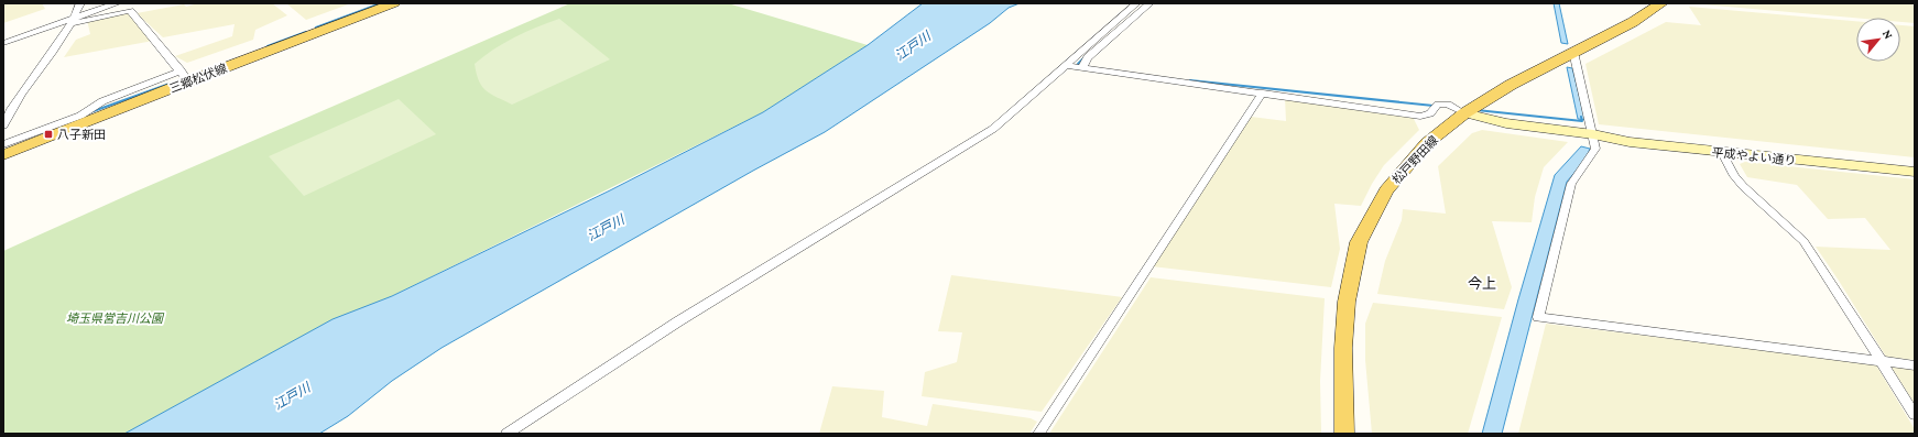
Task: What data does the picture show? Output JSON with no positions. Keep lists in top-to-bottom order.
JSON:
{
  "streets": {
    "main road": ["三郷松伏線", "松戸野田線"],
    "street": ["平成やよい通り"]
  },
  "crossings": [
    ["平成やよい通り", "松戸野田線"]
  ],
  "districts": ["今上"],
  "water": ["江戸川"],
  "parks": ["埼玉県営吉川公園"],
  "places": {
    "transit": ["八子新田"]
  },
  "north": "top right"
}
